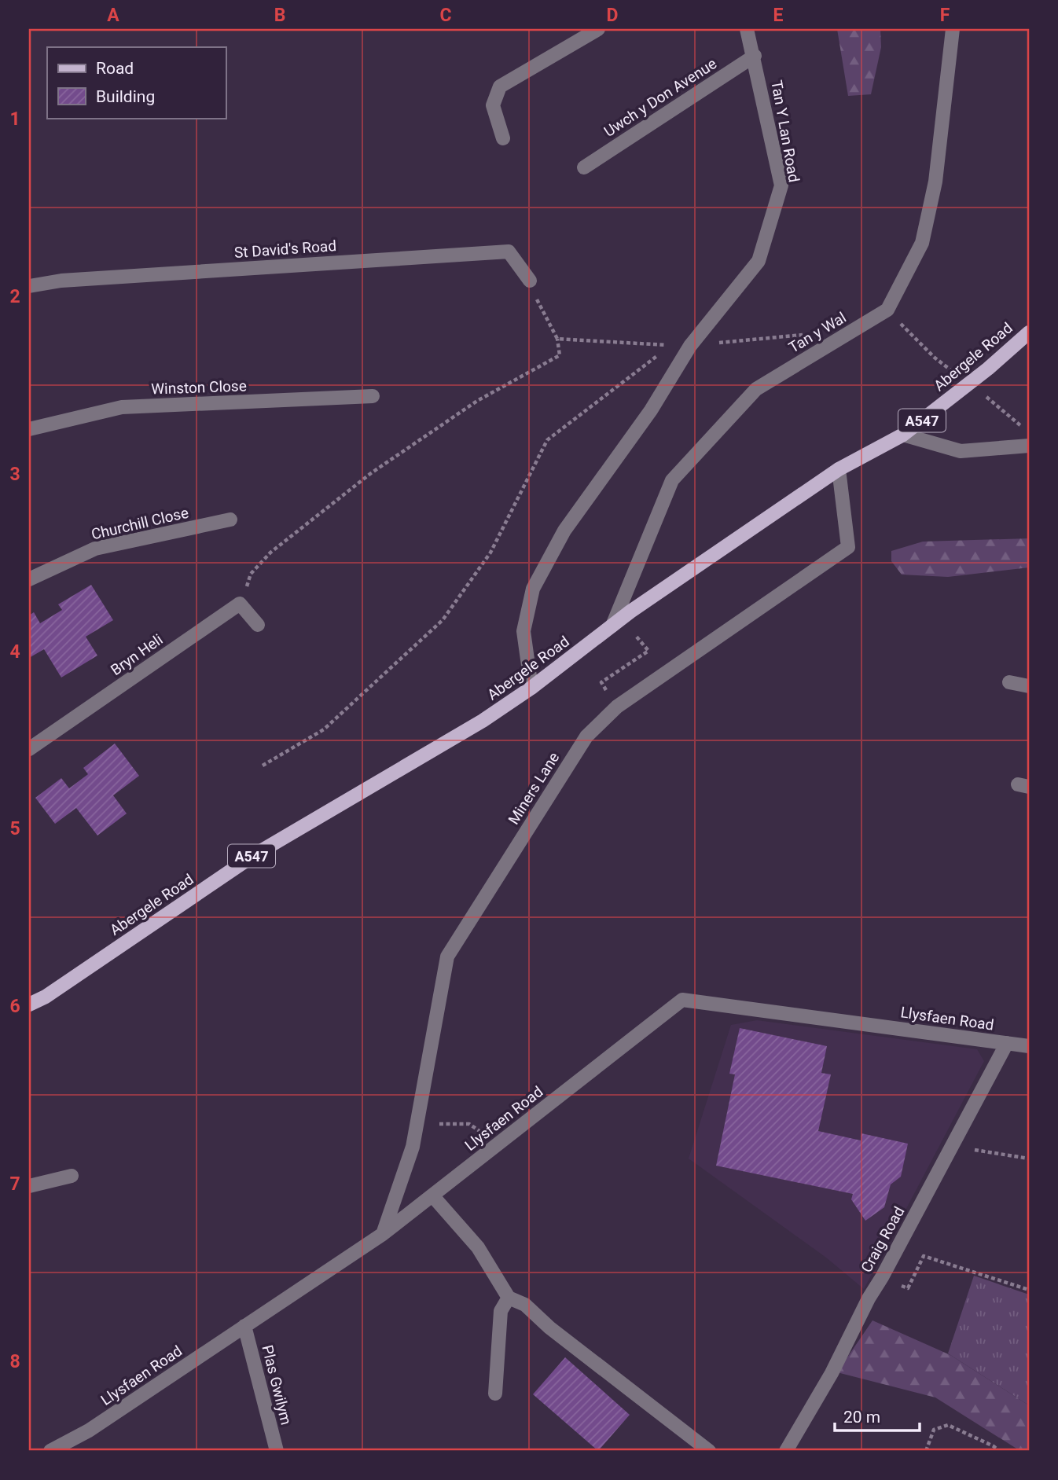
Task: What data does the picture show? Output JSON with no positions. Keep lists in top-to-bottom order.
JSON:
{
  "streets": {
    "main road": ["Abergele Road", "A547"],
    "street": [
      "Uwch y Don Avenue",
      "Tan Y Lan Road",
      "St David's Road",
      "Tan y Wal",
      "Winston Close",
      "Churchill Close",
      "Bryn Heli",
      "Miners Lane",
      "Llysfaen Road",
      "Craig Road",
      "Plas Gwilym"
    ]
  },
  "crossings": [
    ["Uwch y Don Avenue", "Tan Y Lan Road"],
    ["Tan Y Lan Road", "Abergele Road"],
    ["Tan y Wal", "Abergele Road"],
    ["Abergele Road", "Miners Lane"],
    ["Miners Lane", "Llysfaen Road"],
    ["Llysfaen Road", "Craig Road"],
    ["Llysfaen Road", "Plas Gwilym"]
  ],
  "legend": ["Road", "Building"],
  "scale_bar": "20 m",
  "grid": {
    "columns": [
      "A",
      "B",
      "C",
      "D",
      "E",
      "F"
    ],
    "rows": [
      "1",
      "2",
      "3",
      "4",
      "5",
      "6",
      "7",
      "8"
    ]
  }
}
